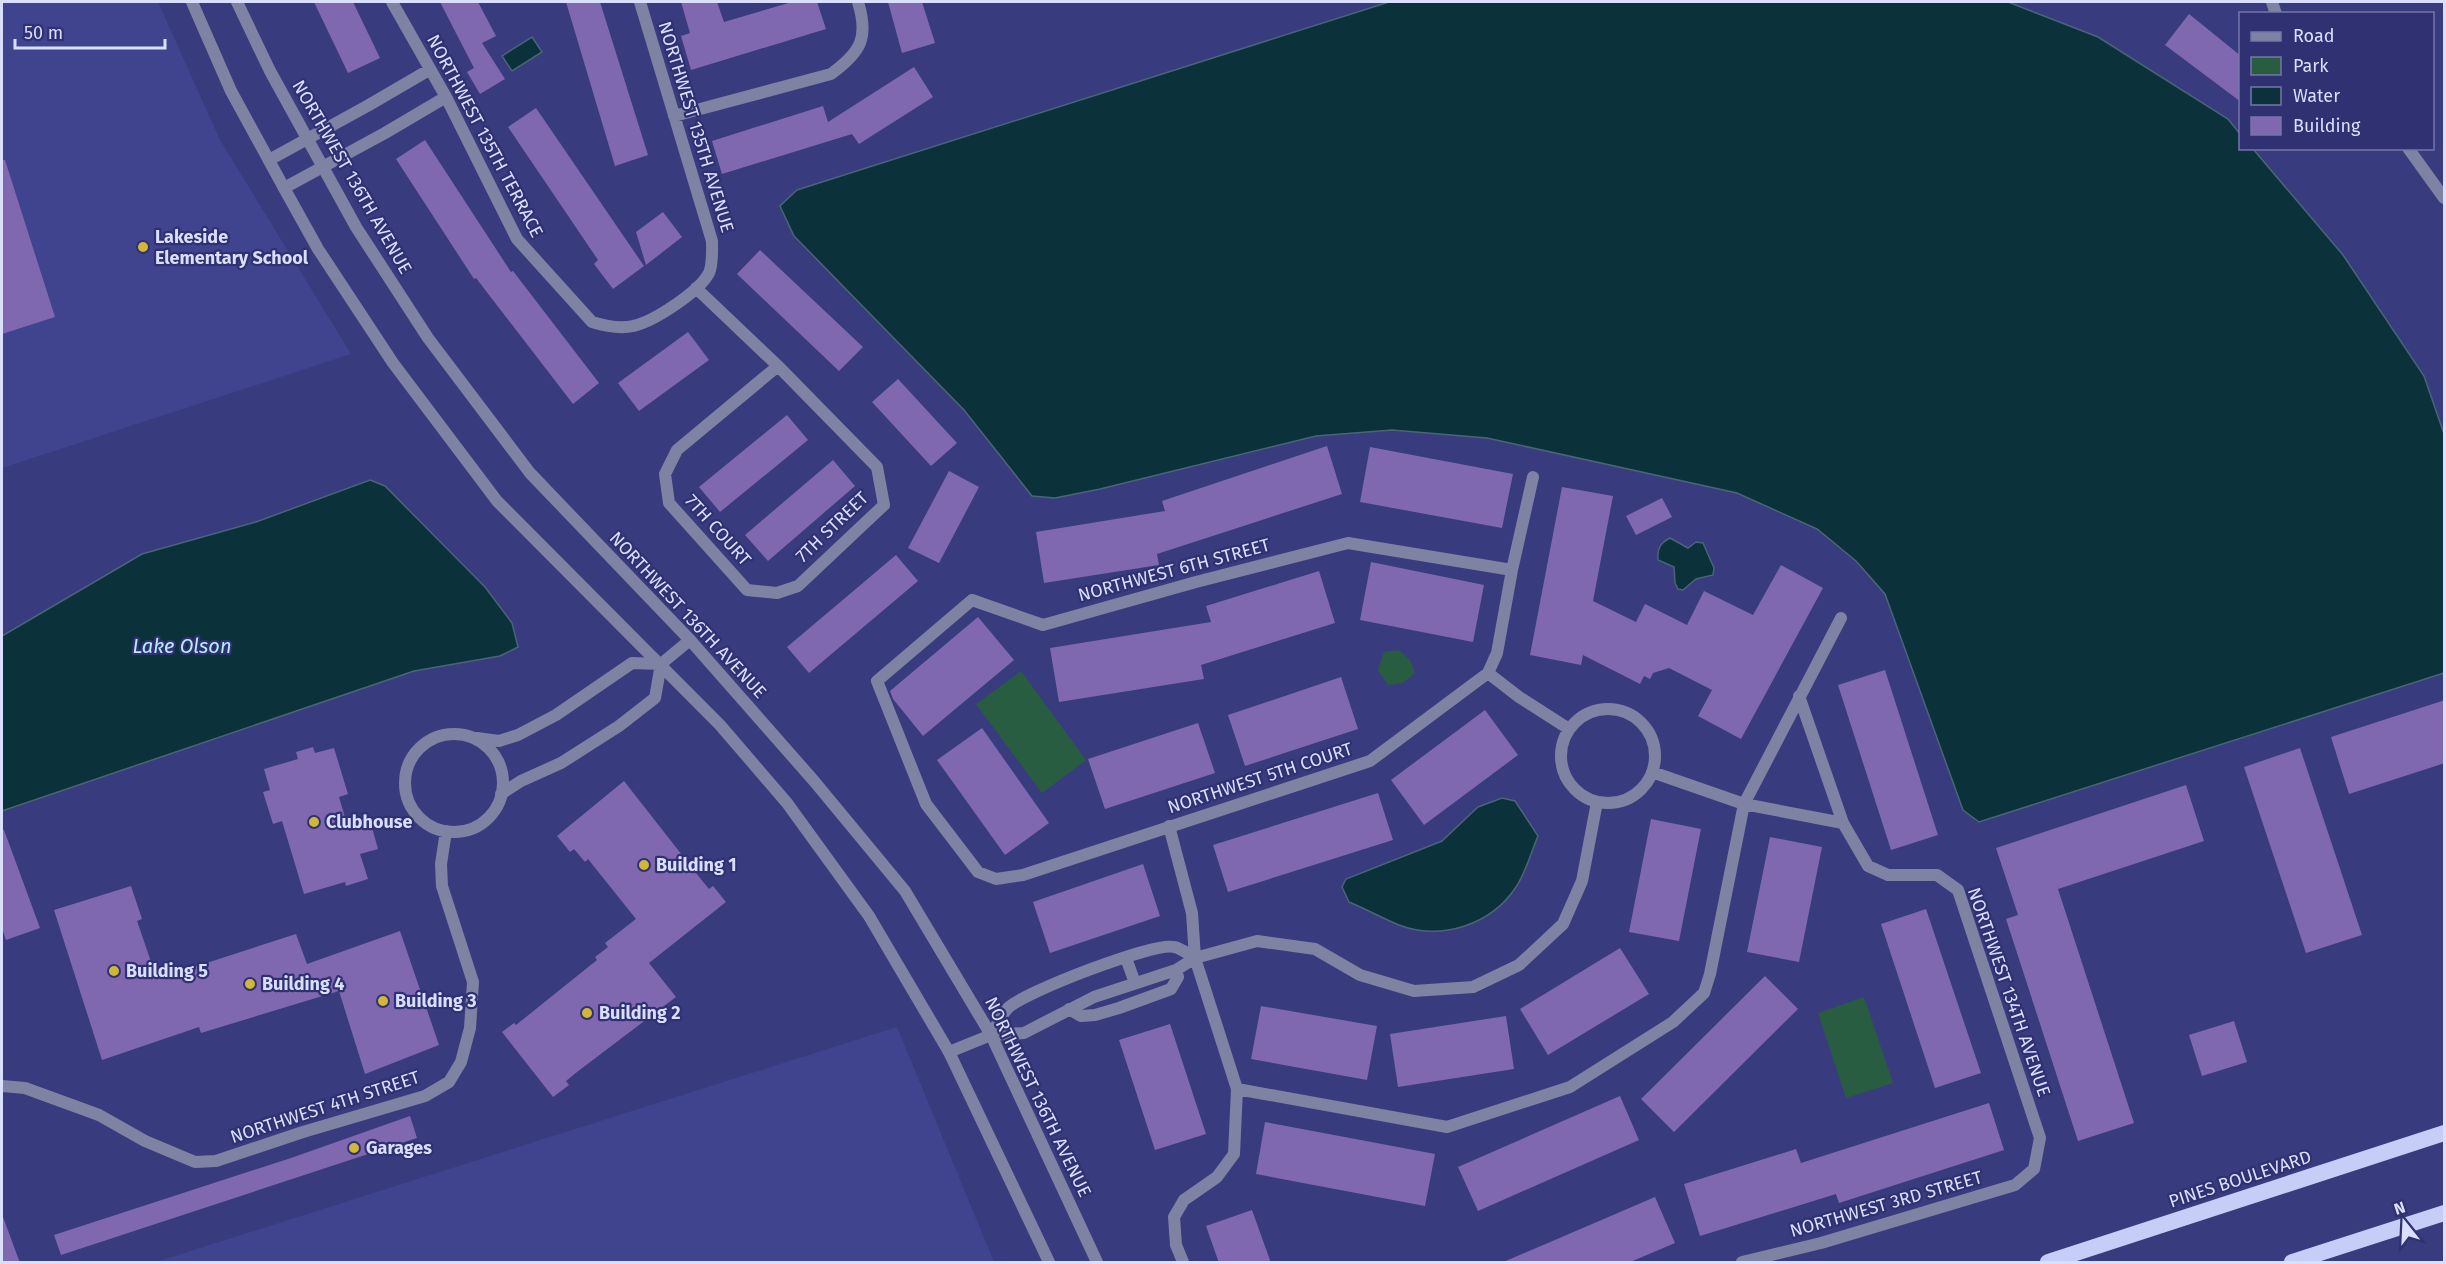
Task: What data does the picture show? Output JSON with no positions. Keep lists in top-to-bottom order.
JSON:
{
  "streets": {
    "highway": ["PINES BOULEVARD"],
    "street": [
      "NORTHWEST 135TH AVENUE",
      "NORTHWEST 135TH TERRACE",
      "NORTHWEST 136TH AVENUE",
      "7TH STREET",
      "7TH COURT",
      "NORTHWEST 6TH STREET",
      "NORTHWEST 5TH COURT",
      "NORTHWEST 134TH AVENUE",
      "NORTHWEST 4TH STREET",
      "NORTHWEST 3RD STREET"
    ]
  },
  "crossings": [
    ["NORTHWEST 135TH AVENUE", "NORTHWEST 135TH TERRACE"],
    ["7TH STREET", "7TH COURT"],
    ["NORTHWEST 6TH STREET", "NORTHWEST 5TH COURT"],
    ["NORTHWEST 134TH AVENUE", "NORTHWEST 3RD STREET"]
  ],
  "water": ["Lake Olson"],
  "places": [
    "Lakeside Elementary School",
    "Clubhouse",
    "Building 1",
    "Building 5",
    "Building 4",
    "Building 3",
    "Building 2",
    "Garages"
  ],
  "legend": [
    "Road",
    "Park",
    "Water",
    "Building"
  ],
  "scale_bar": "50 m",
  "north": "top"
}
